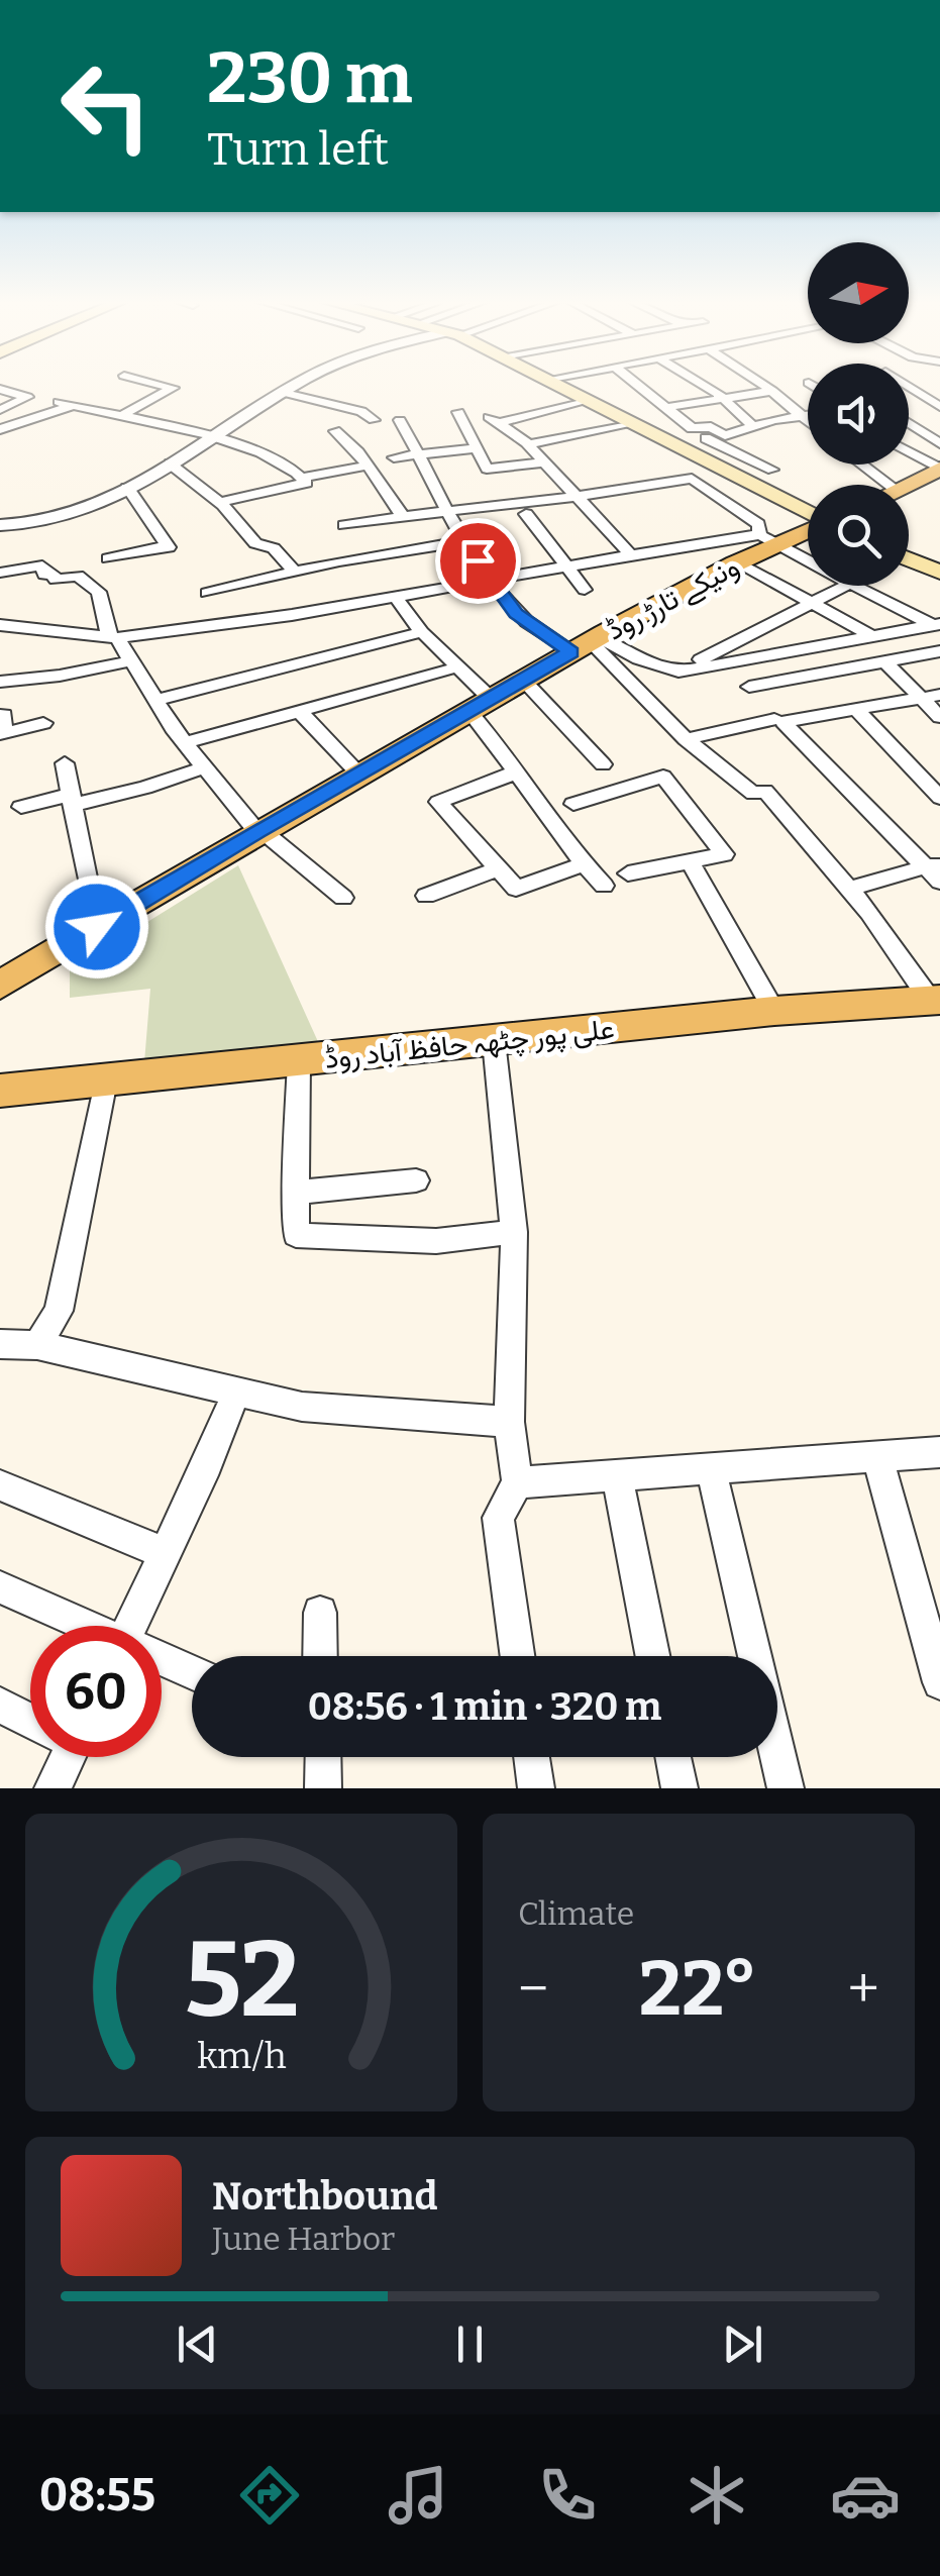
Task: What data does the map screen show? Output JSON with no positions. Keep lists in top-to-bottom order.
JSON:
{
  "streets": {
    "main road": ["ونیکے تارڑ روڈ", "علی پور چٹھہ حافظ آباد روڈ"]
  },
  "north": "right",
  "page": {
    "turn": ["230 m", "Turn left"],
    "limit": "60",
    "trip": "08:56 · 1 min · 320 m",
    "tile": "Climate",
    "heat": ["−", "22°", "+"],
    "song": ["Northbound", "June Harbor"],
    "tabs": "08:55",
    "gauge": ["52", "km/h"]
  }
}
